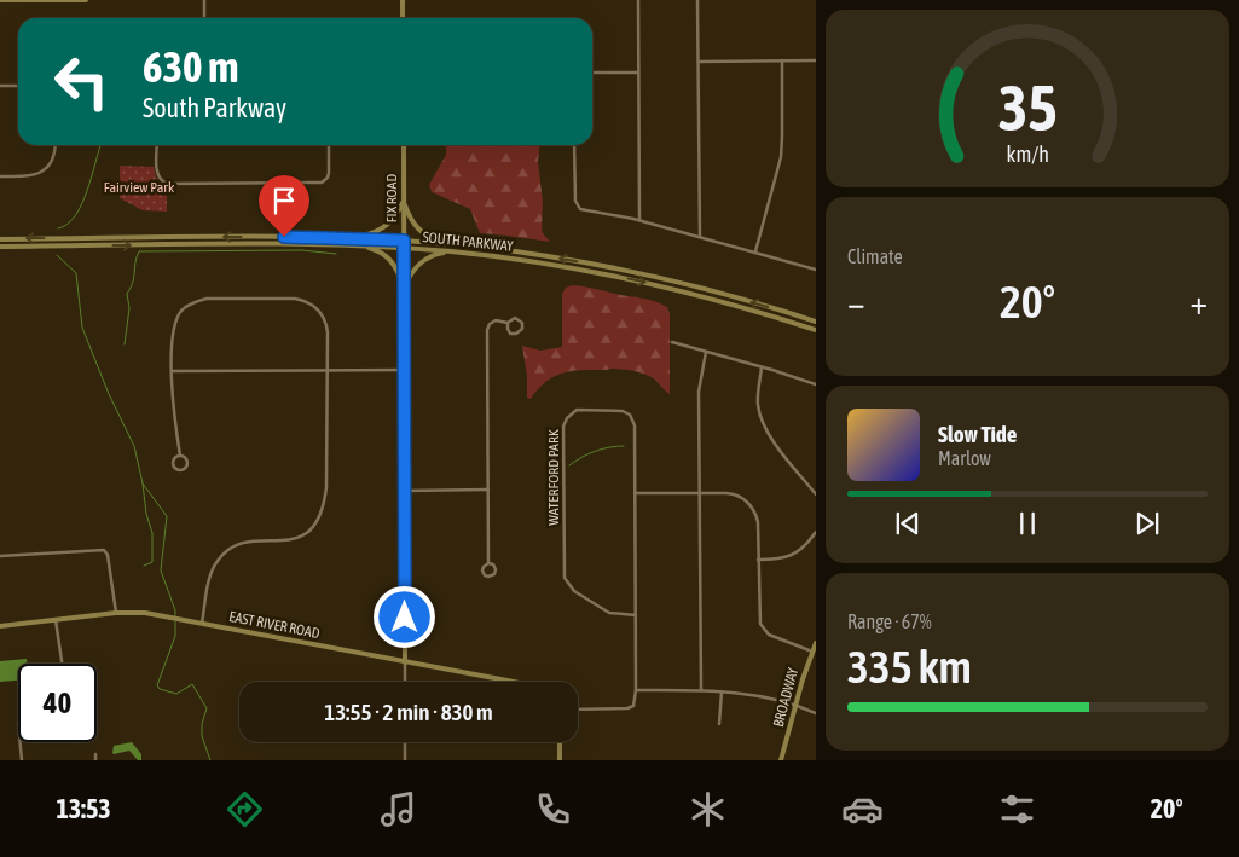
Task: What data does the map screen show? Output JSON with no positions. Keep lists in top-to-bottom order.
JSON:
{
  "streets": {
    "main road": [
      "FIX ROAD",
      "SOUTH PARKWAY",
      "EAST RIVER ROAD",
      "BROADWAY"
    ],
    "street": ["WATERFORD PARK"]
  },
  "crossings": [
    ["FIX ROAD", "SOUTH PARKWAY"],
    ["FIX ROAD", "EAST RIVER ROAD"]
  ],
  "parks": ["Fairview Park"],
  "page": {
    "turn": ["630 m", "South Parkway"],
    "tile": [
      "Climate",
      ["Range · 67%", "335 km"]
    ],
    "heat": ["−", "20°", "+"],
    "song": ["Slow Tide", "Marlow"],
    "limit": "40",
    "trip": "13:55 · 2 min · 830 m",
    "tabs": ["13:53", "20°"],
    "gauge": ["35", "km/h"]
  }
}
